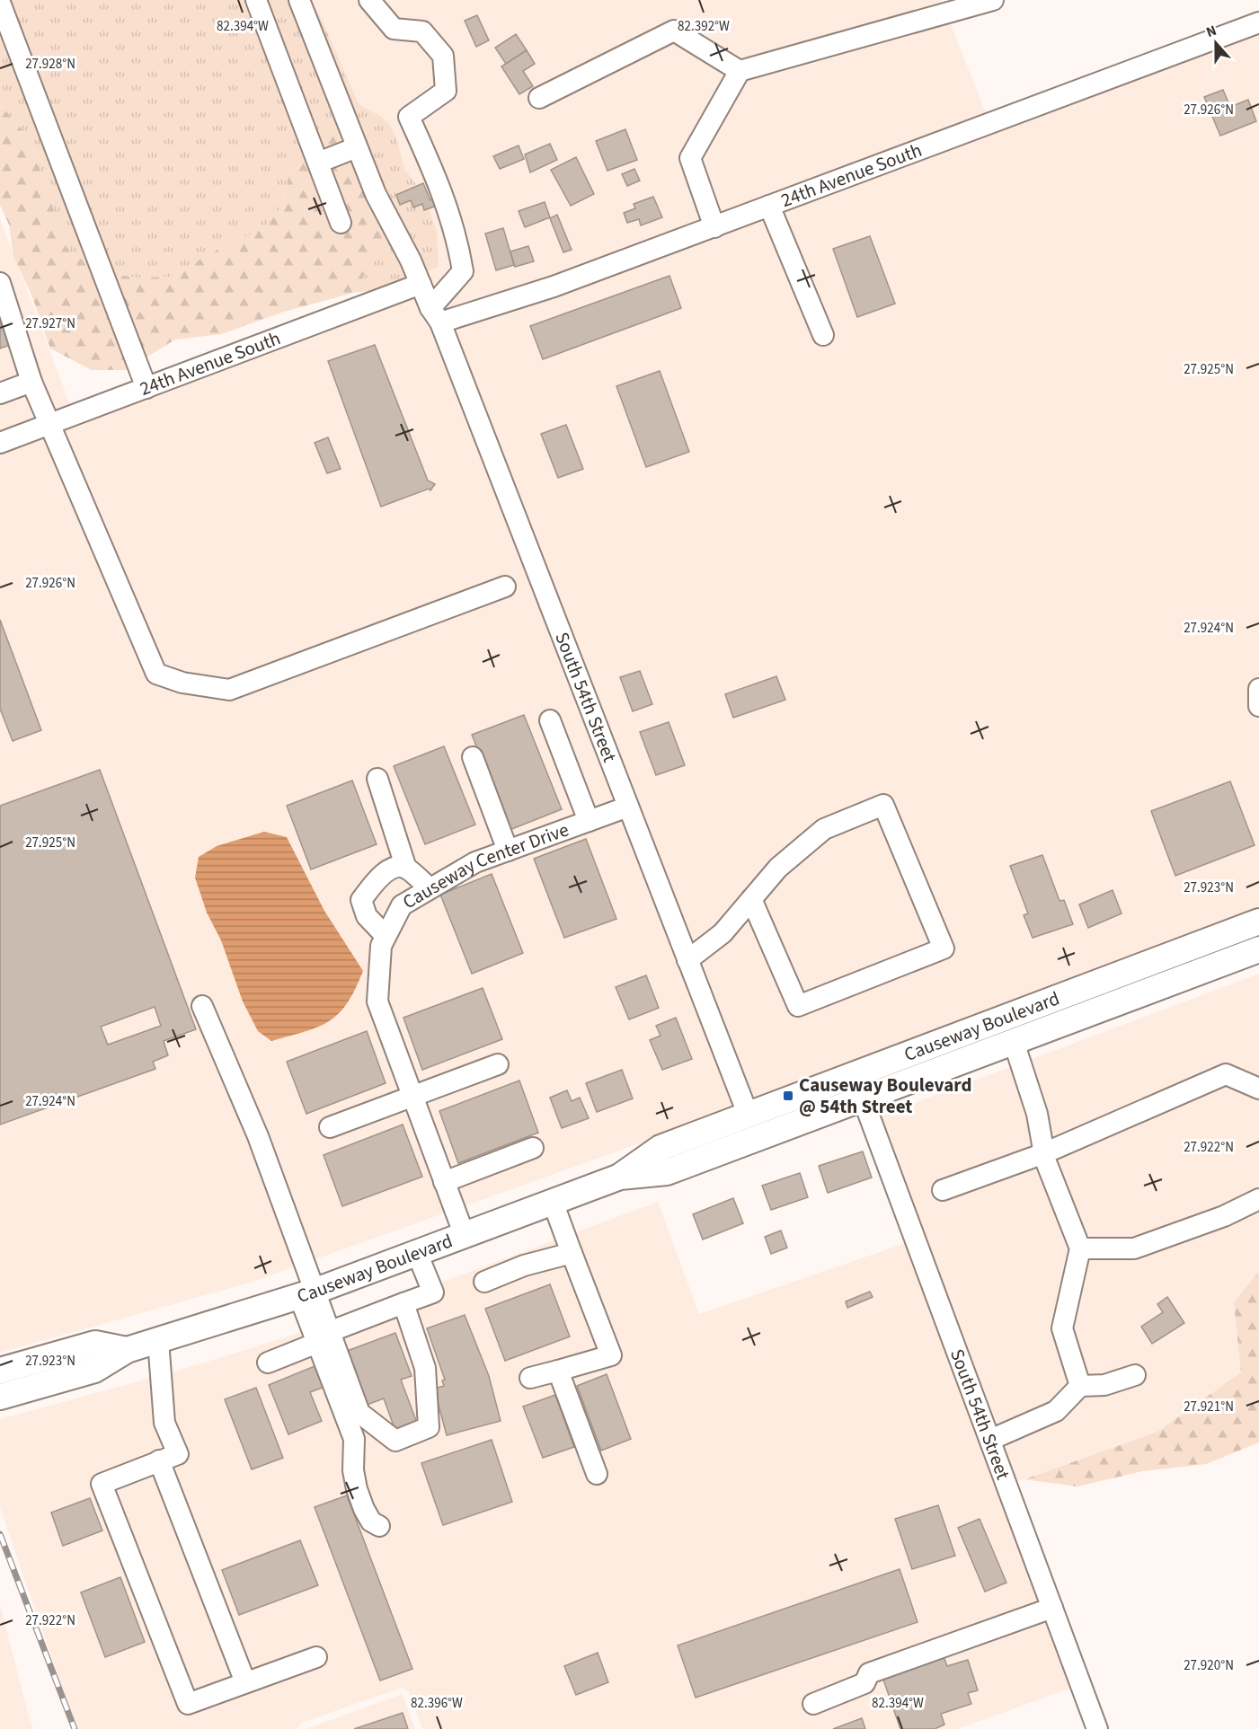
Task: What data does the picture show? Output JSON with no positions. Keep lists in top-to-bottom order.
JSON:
{
  "streets": {
    "main road": ["Causeway Boulevard"],
    "street": ["24th Avenue South", "South 54th Street", "Causeway Center Drive"]
  },
  "crossings": [
    ["24th Avenue South", "South 54th Street"],
    ["South 54th Street", "Causeway Center Drive"],
    ["South 54th Street", "Causeway Boulevard"],
    ["Causeway Center Drive", "Causeway Boulevard"]
  ],
  "places": {
    "transit": ["Causeway Boulevard @ 54th Street"]
  },
  "north": "top",
  "coordinates": [
    "82.394°W",
    "82.392°W",
    "27.928°N",
    "27.926°N",
    "27.927°N",
    "27.925°N",
    "27.924°N",
    "27.923°N",
    "27.922°N",
    "27.921°N",
    "27.920°N",
    "82.396°W"
  ]
}
